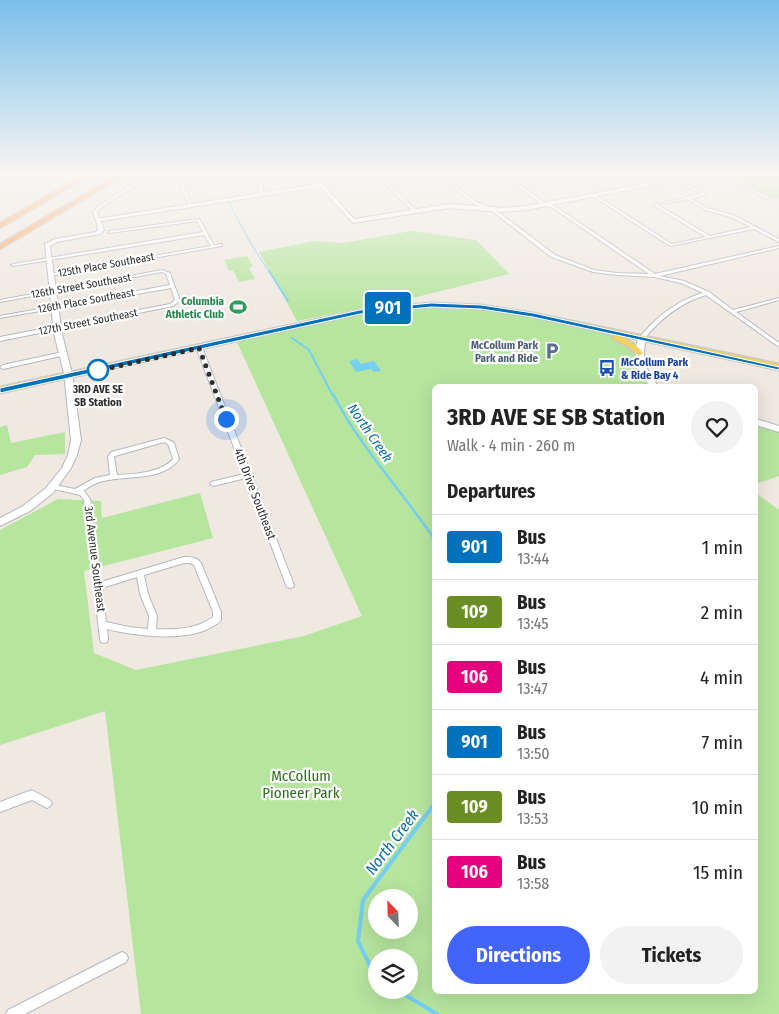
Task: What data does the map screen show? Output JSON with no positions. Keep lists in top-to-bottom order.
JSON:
{
  "streets": {
    "street": [
      "125th Place Southeast",
      "126th Street Southeast",
      "126th Place Southeast",
      "127th Street Southeast",
      "4th Drive Southeast",
      "3rd Avenue Southeast"
    ]
  },
  "crossings": [
    ["126th Street Southeast", "126th Place Southeast"],
    ["126th Street Southeast", "127th Street Southeast"],
    ["126th Place Southeast", "127th Street Southeast"]
  ],
  "water": ["North Creek"],
  "parks": ["McCollum Pioneer Park"],
  "places": {
    "sports": ["Columbia Athletic Club"],
    "parking": ["McCollum Park Park and Ride"],
    "bus stop": ["McCollum Park & Ride Bay 4"],
    "other": ["3RD AVE SE SB Station"]
  },
  "lines": ["bus line 901"],
  "north": "top left",
  "page": {
    "on_map": "901",
    "heading": [
      ["3RD AVE SE SB Station", "Walk · 4 min · 260 m"],
      "Departures"
    ],
    "list": [
      {
        "mark": "901",
        "name": "Bus",
        "note": "13:44",
        "value": "1 min"
      },
      {
        "mark": "109",
        "name": "Bus",
        "note": "13:45",
        "value": "2 min"
      },
      {
        "mark": "106",
        "name": "Bus",
        "note": "13:47",
        "value": "4 min"
      },
      {
        "mark": "901",
        "name": "Bus",
        "note": "13:50",
        "value": "7 min"
      },
      {
        "mark": "109",
        "name": "Bus",
        "note": "13:53",
        "value": "10 min"
      },
      {
        "mark": "106",
        "name": "Bus",
        "note": "13:58",
        "value": "15 min"
      }
    ],
    "buttons": ["Directions", "Tickets"]
  }
}
